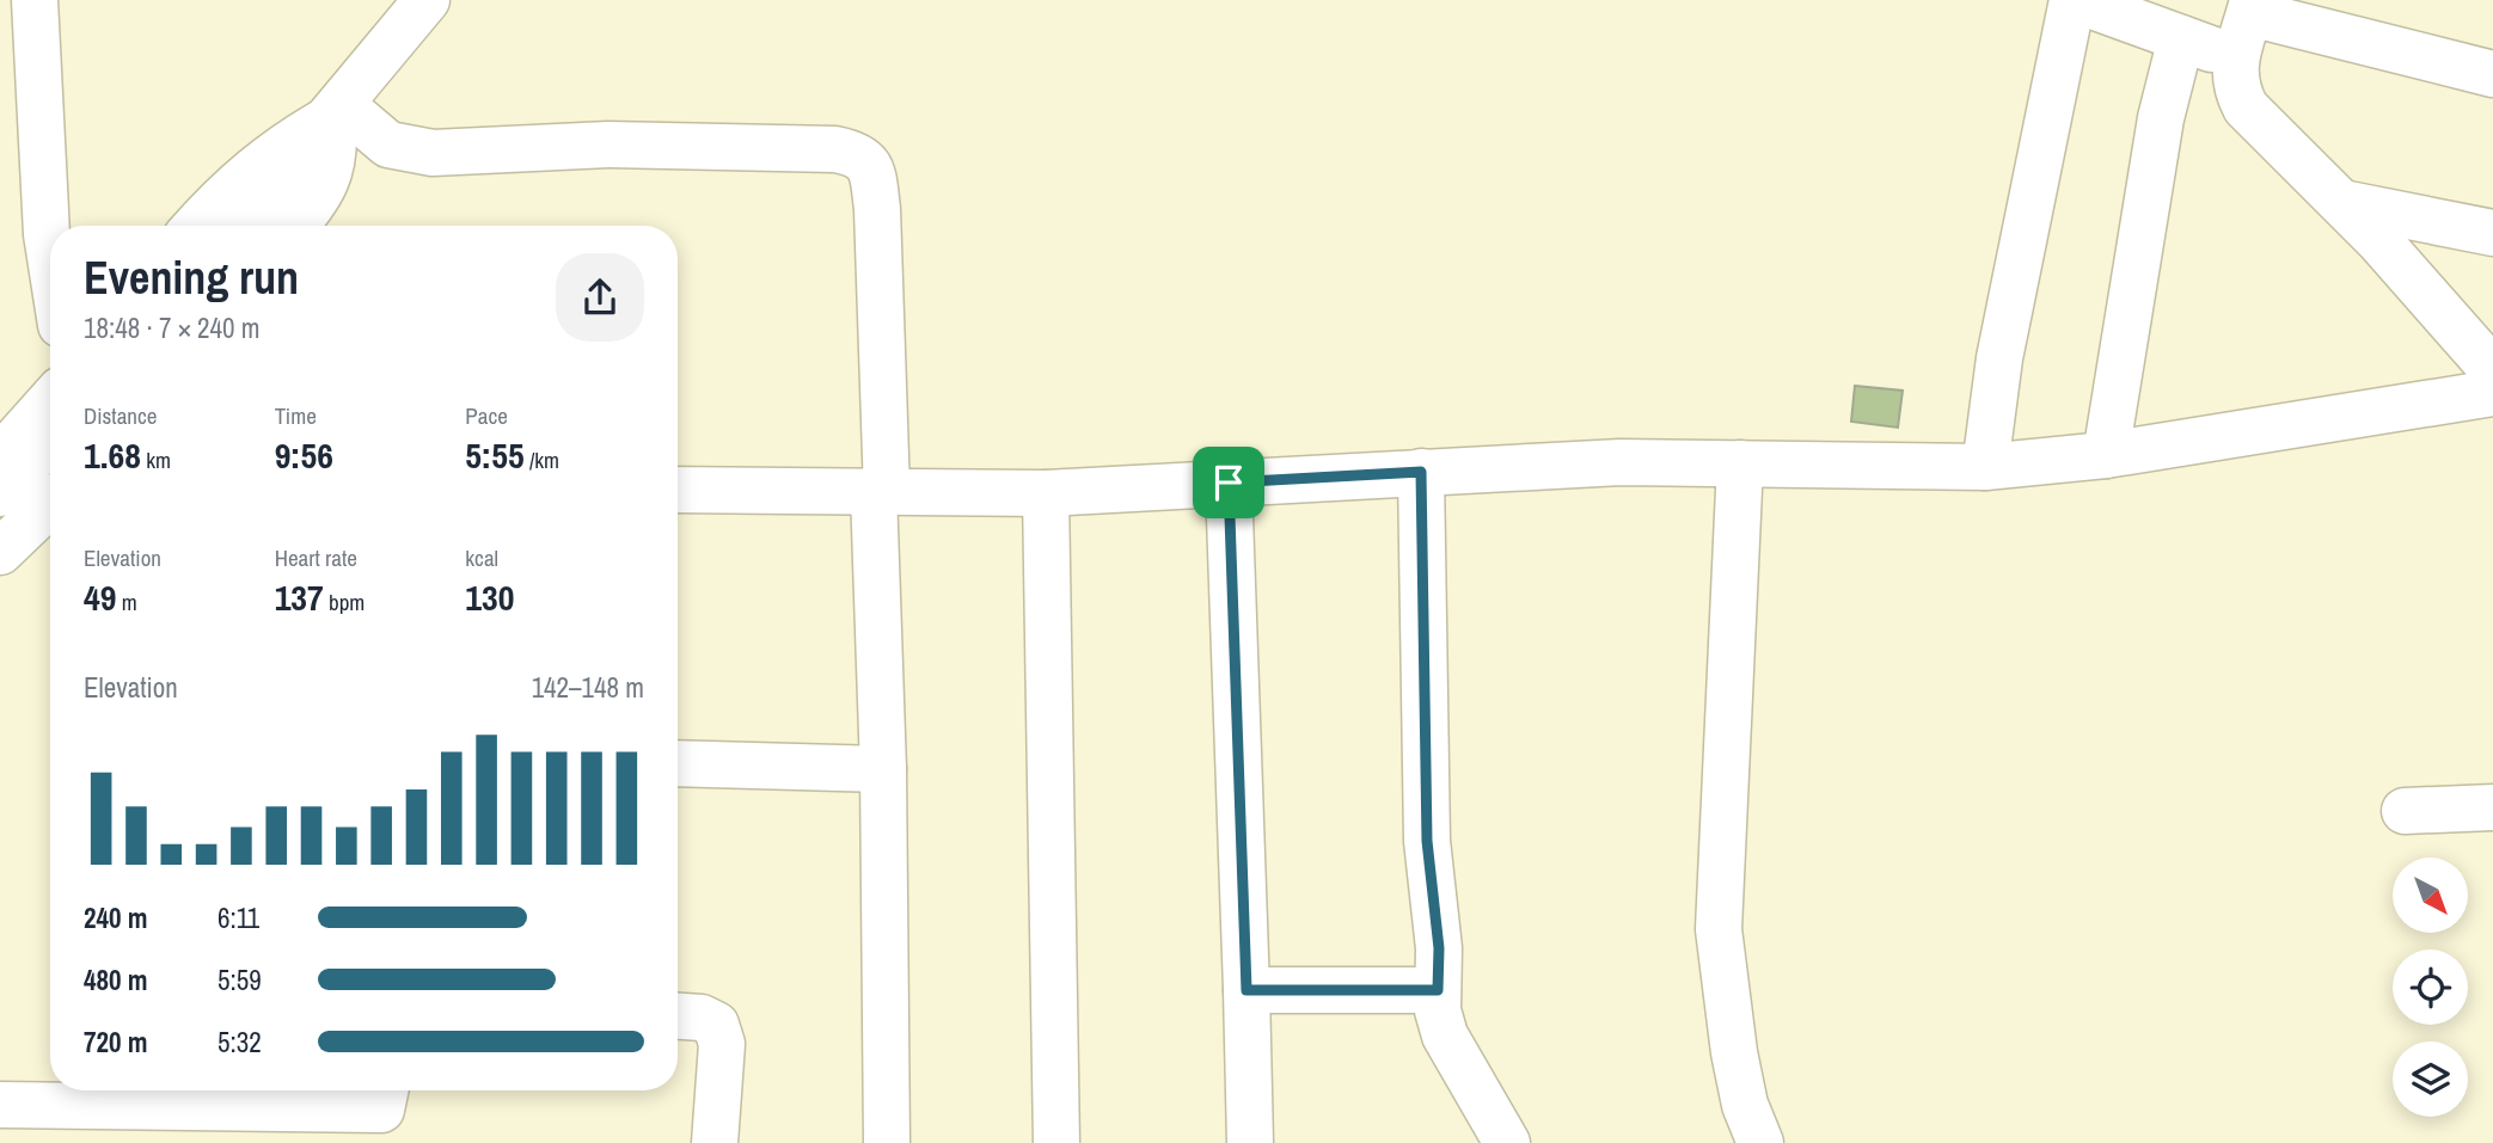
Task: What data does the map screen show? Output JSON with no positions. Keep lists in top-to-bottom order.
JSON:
{
  "north": "bottom right",
  "page": {
    "heading": ["Evening run", "18:48 · 7 × 240 m"],
    "stats": [
      ["Distance", "1.68 km"],
      ["Time", "9:56"],
      ["Pace", "5:55 /km"],
      ["Elevation", "49 m"],
      ["Heart rate", "137 bpm"],
      ["kcal", "130"]
    ],
    "chart": ["Elevation", "142–148 m"],
    "list": [
      {
        "name": "240 m",
        "note": "6:11"
      },
      {
        "name": "480 m",
        "note": "5:59"
      },
      {
        "name": "720 m",
        "note": "5:32"
      }
    ]
  }
}
